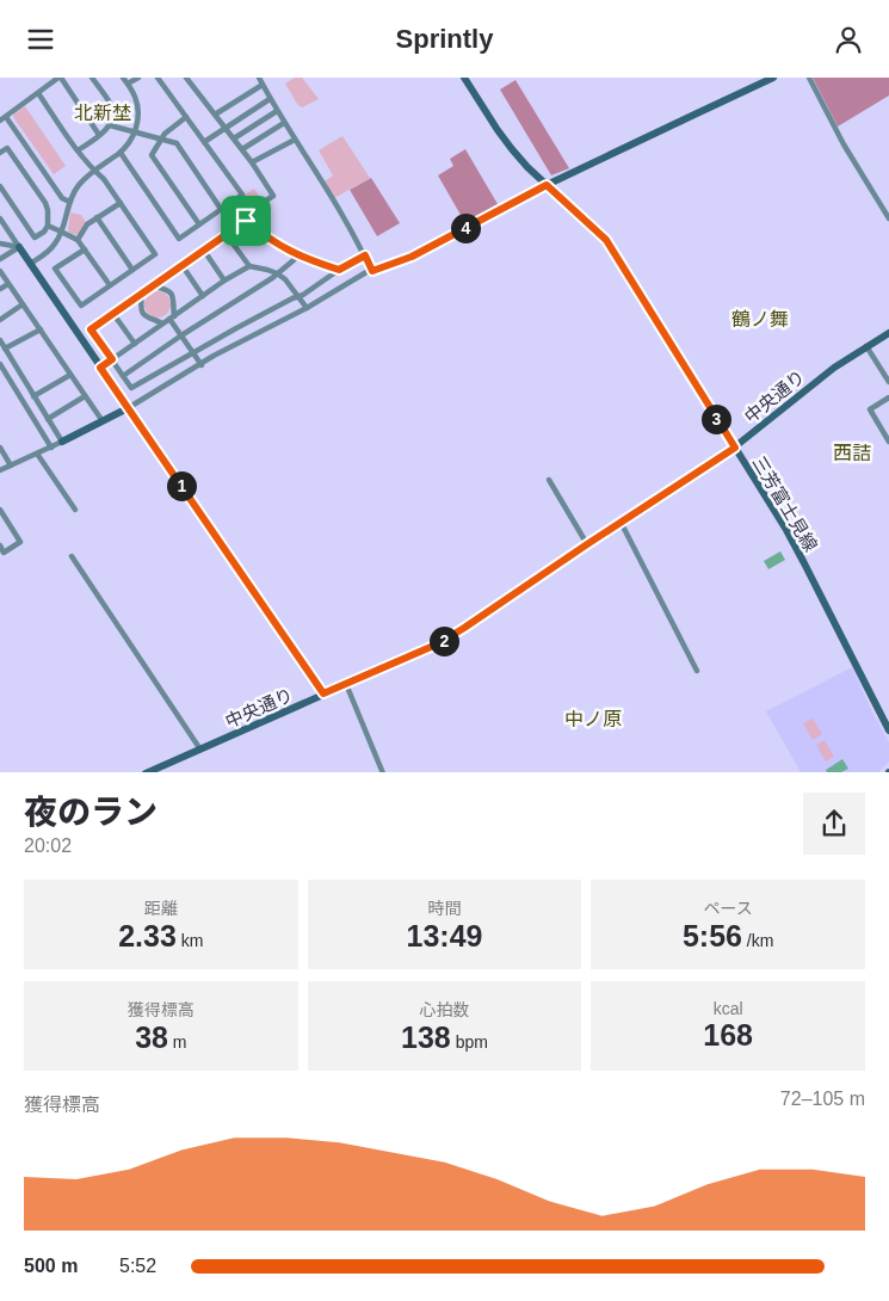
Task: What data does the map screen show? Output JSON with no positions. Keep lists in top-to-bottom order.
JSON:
{
  "streets": {
    "street": ["中央通り", "三芳富士見線"]
  },
  "crossings": [
    ["中央通り", "三芳富士見線"]
  ],
  "districts": [
    "北新埜",
    "鶴ノ舞",
    "西詰",
    "中ノ原"
  ],
  "page": {
    "header": "Sprintly",
    "pins": [
      "4",
      "3",
      "1",
      "2"
    ],
    "heading": ["夜のラン", "20:02"],
    "stats": [
      ["距離", "2.33 km"],
      ["時間", "13:49"],
      ["ペース", "5:56 /km"],
      ["獲得標高", "38 m"],
      ["心拍数", "138 bpm"],
      ["kcal", "168"]
    ],
    "chart": ["獲得標高", "72–105 m"],
    "list": [
      {
        "name": "500 m",
        "note": "5:52"
      }
    ]
  }
}
